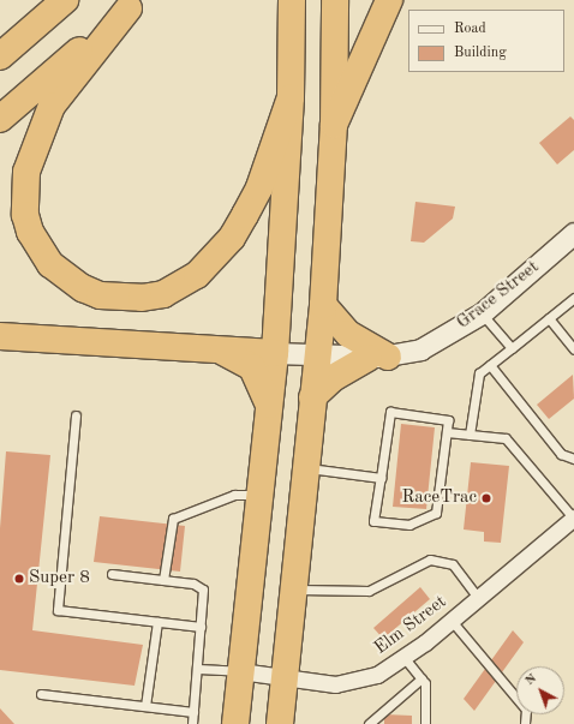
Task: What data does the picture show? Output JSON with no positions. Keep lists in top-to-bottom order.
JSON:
{
  "streets": {
    "street": ["Grace Street", "Elm Street"]
  },
  "places": ["RaceTrac", "Super 8"],
  "legend": ["Road", "Building"],
  "north": "top left"
}
